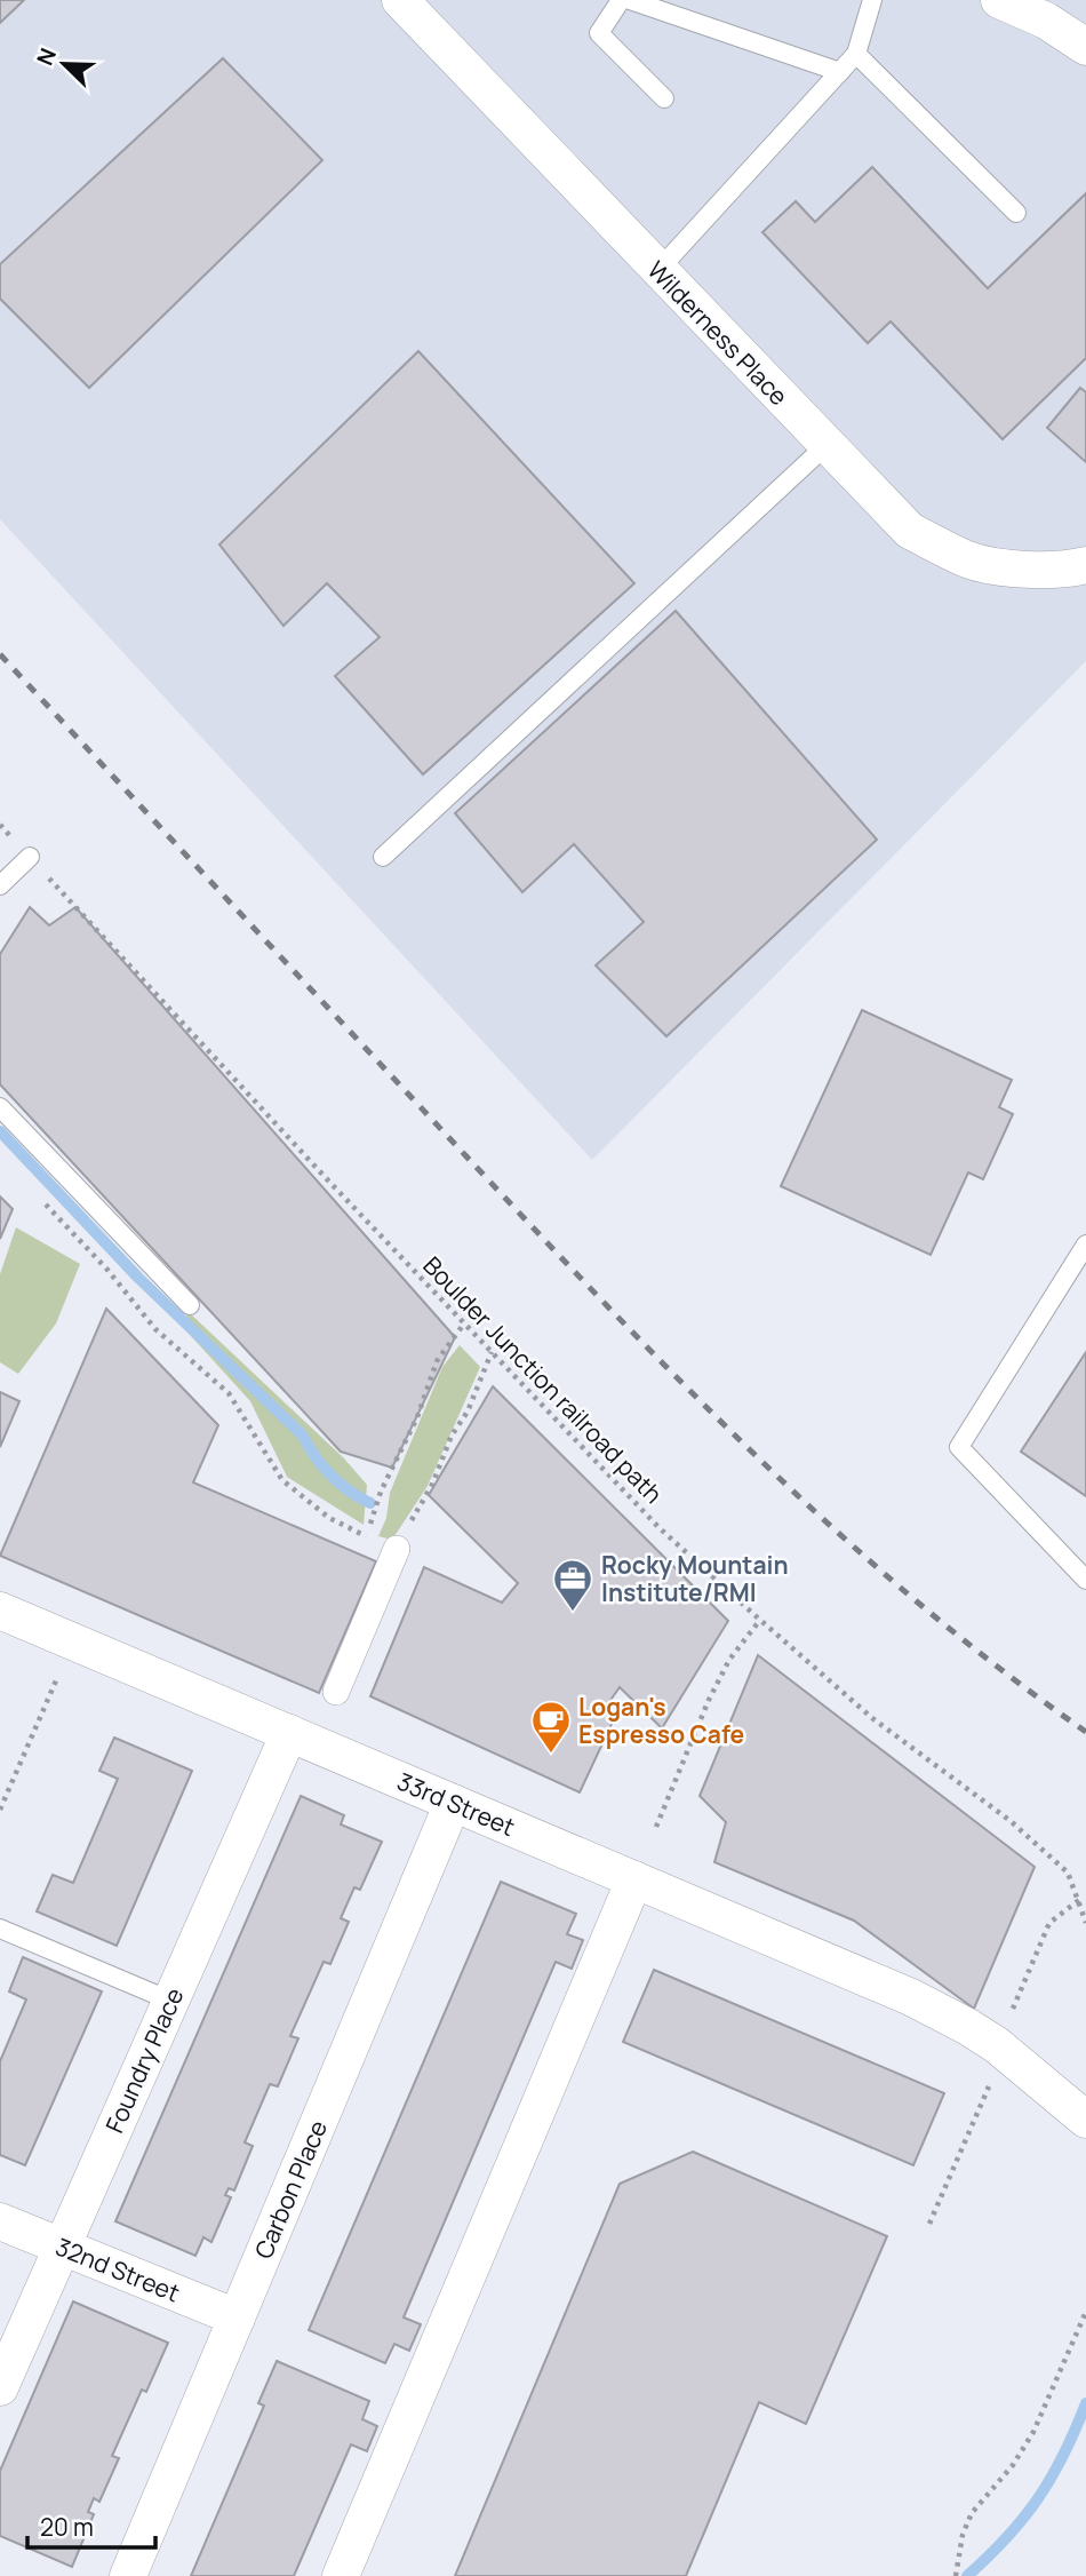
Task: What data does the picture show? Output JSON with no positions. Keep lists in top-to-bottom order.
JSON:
{
  "streets": {
    "street": [
      "Wilderness Place",
      "33rd Street",
      "Foundry Place",
      "Carbon Place",
      "32nd Street"
    ],
    "path": ["Boulder Junction railroad path"]
  },
  "crossings": [
    ["33rd Street", "Foundry Place"],
    ["33rd Street", "Carbon Place"],
    ["Foundry Place", "32nd Street"],
    ["Carbon Place", "32nd Street"]
  ],
  "places": {
    "office": ["Rocky Mountain Institute/RMI"],
    "cafe": ["Logan's Espresso Cafe"]
  },
  "scale_bar": "20 m",
  "north": "top left"
}
